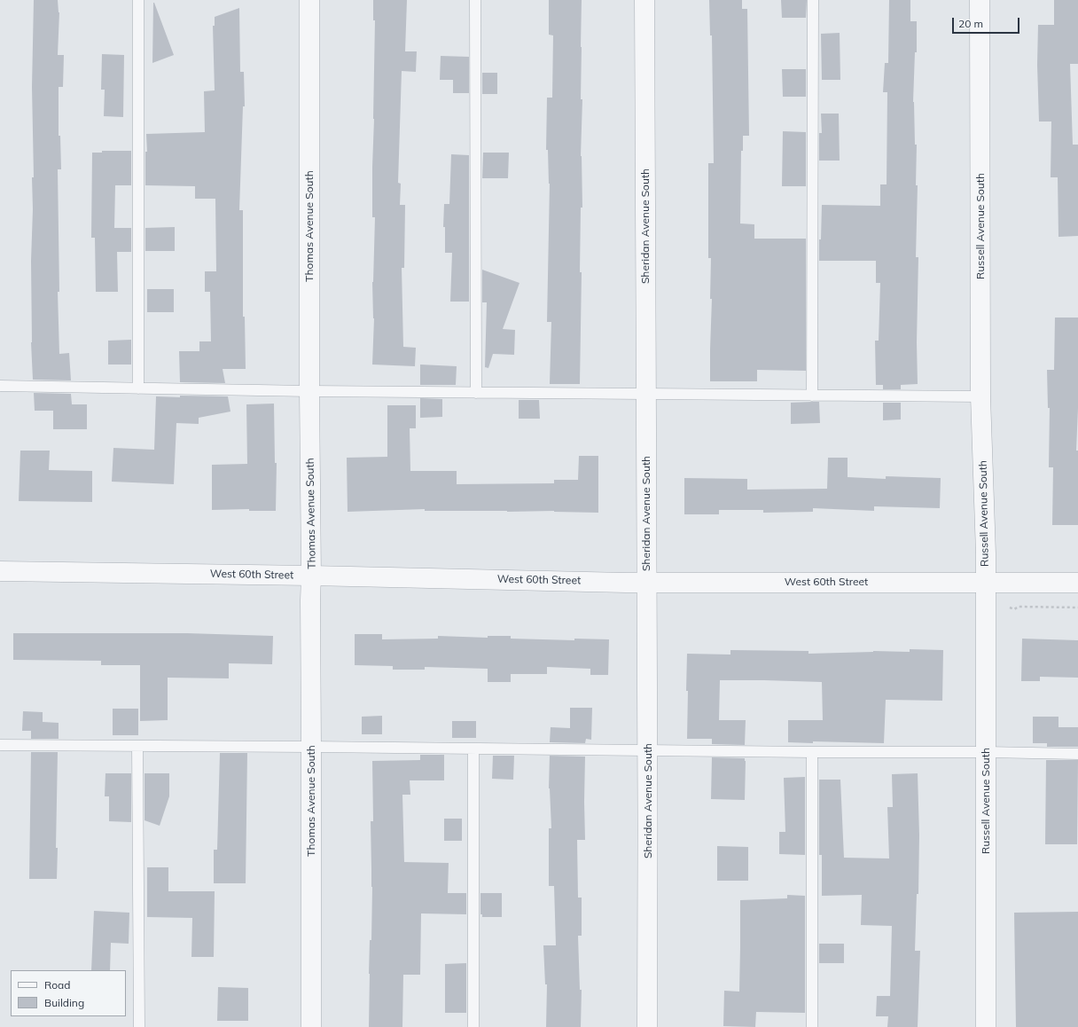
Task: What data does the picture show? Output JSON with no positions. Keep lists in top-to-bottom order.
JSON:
{
  "streets": {
    "street": [
      "Thomas Avenue South",
      "Sheridan Avenue South",
      "Russell Avenue South",
      "West 60th Street"
    ]
  },
  "crossings": [
    ["Thomas Avenue South", "West 60th Street"],
    ["Sheridan Avenue South", "West 60th Street"],
    ["Russell Avenue South", "West 60th Street"]
  ],
  "legend": ["Road", "Building"],
  "scale_bar": "20 m"
}
